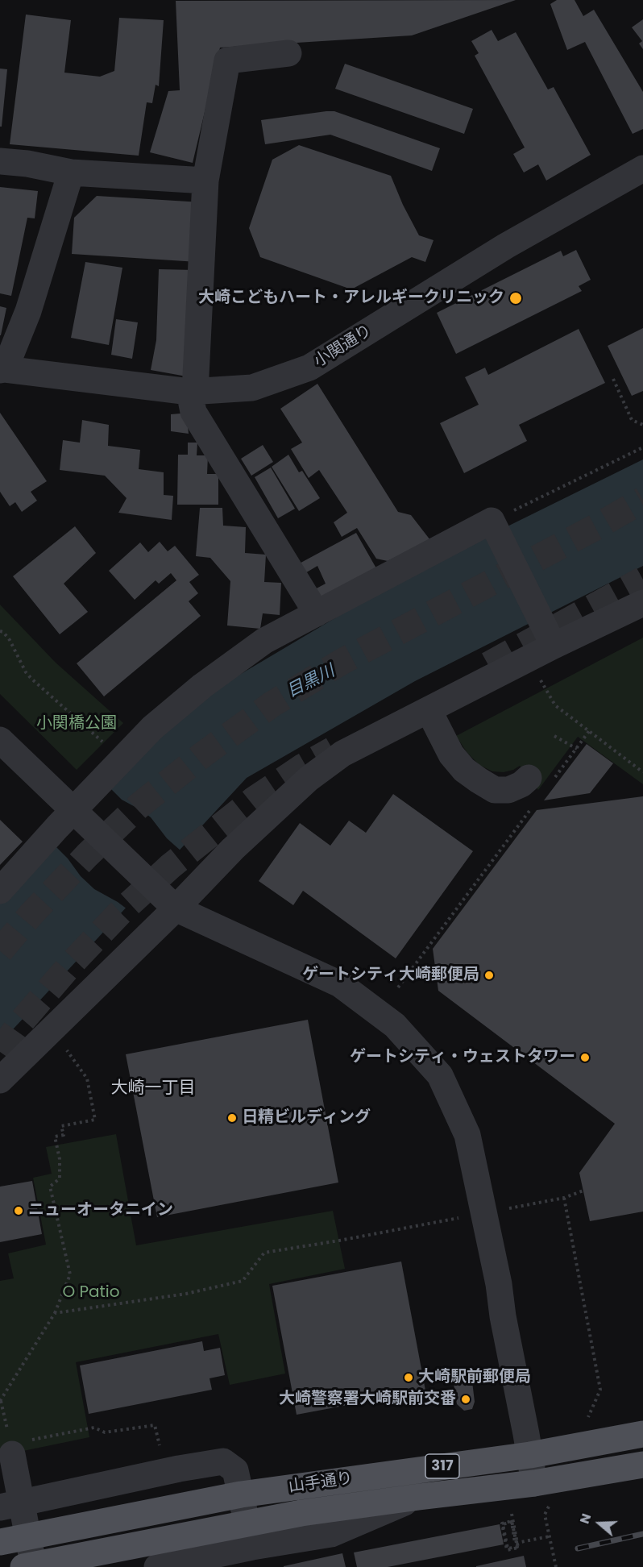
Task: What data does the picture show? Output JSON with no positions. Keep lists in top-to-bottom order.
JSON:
{
  "streets": {
    "main road": ["317", "山手通り"],
    "street": ["小関通り"]
  },
  "districts": ["大崎一丁目"],
  "water": ["目黒川"],
  "parks": ["小関橋公園", "O Patio"],
  "places": [
    "大崎こどもハート・アレルギークリニック",
    "ゲートシティ大崎郵便局",
    "ゲートシティ・ウェストタワー",
    "日精ビルディング",
    "ニューオータニイン",
    "大崎駅前郵便局",
    "大崎警察署大崎駅前交番"
  ],
  "north": "left"
}
